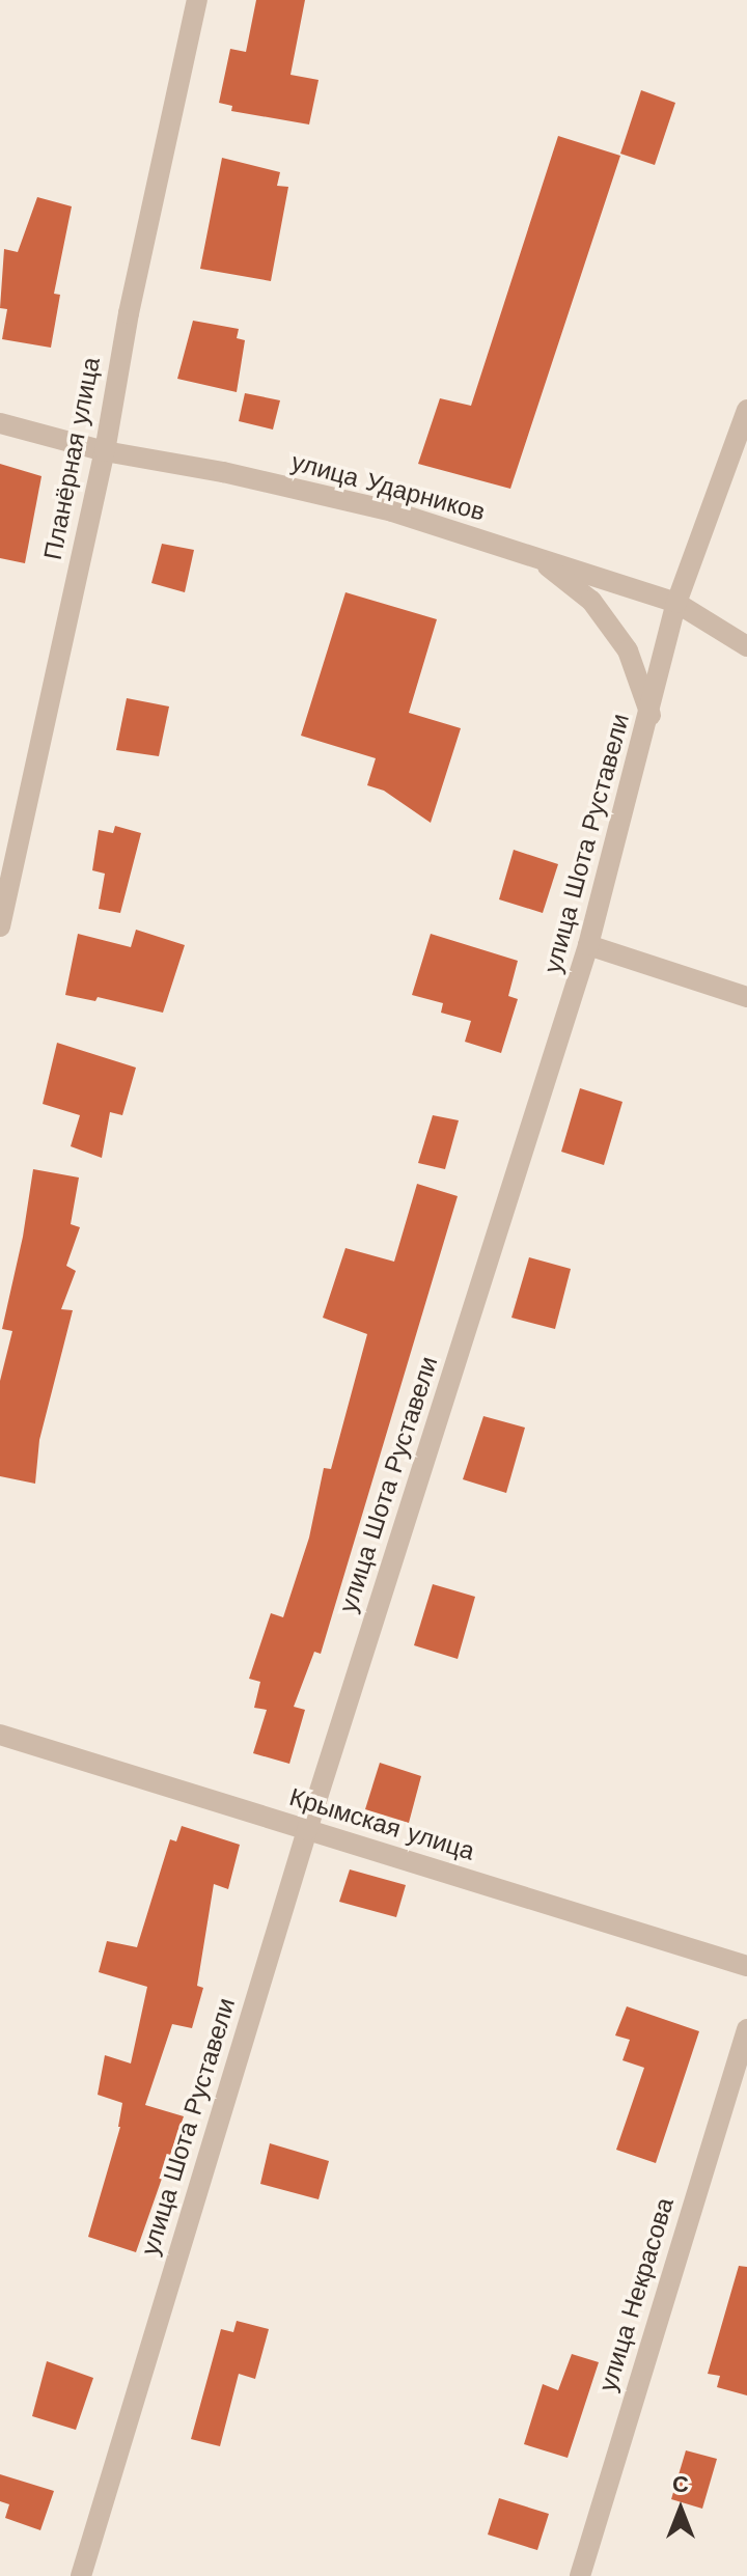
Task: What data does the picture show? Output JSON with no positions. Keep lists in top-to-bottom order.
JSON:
{
  "streets": {
    "street": [
      "Планёрная улица",
      "улица Ударников",
      "улица Шота Руставели",
      "Крымская улица",
      "улица Некрасова"
    ]
  },
  "crossings": [
    ["Планёрная улица", "улица Ударников"],
    ["улица Ударников", "улица Шота Руставели"],
    ["улица Шота Руставели", "Крымская улица"]
  ],
  "north": "top"
}
